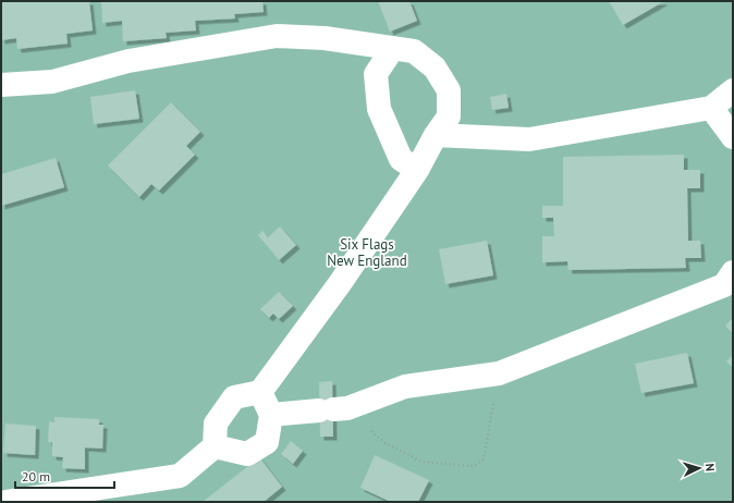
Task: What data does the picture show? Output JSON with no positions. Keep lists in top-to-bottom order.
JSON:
{
  "parks": ["Six Flags New England"],
  "scale_bar": "20 m",
  "north": "right"
}
